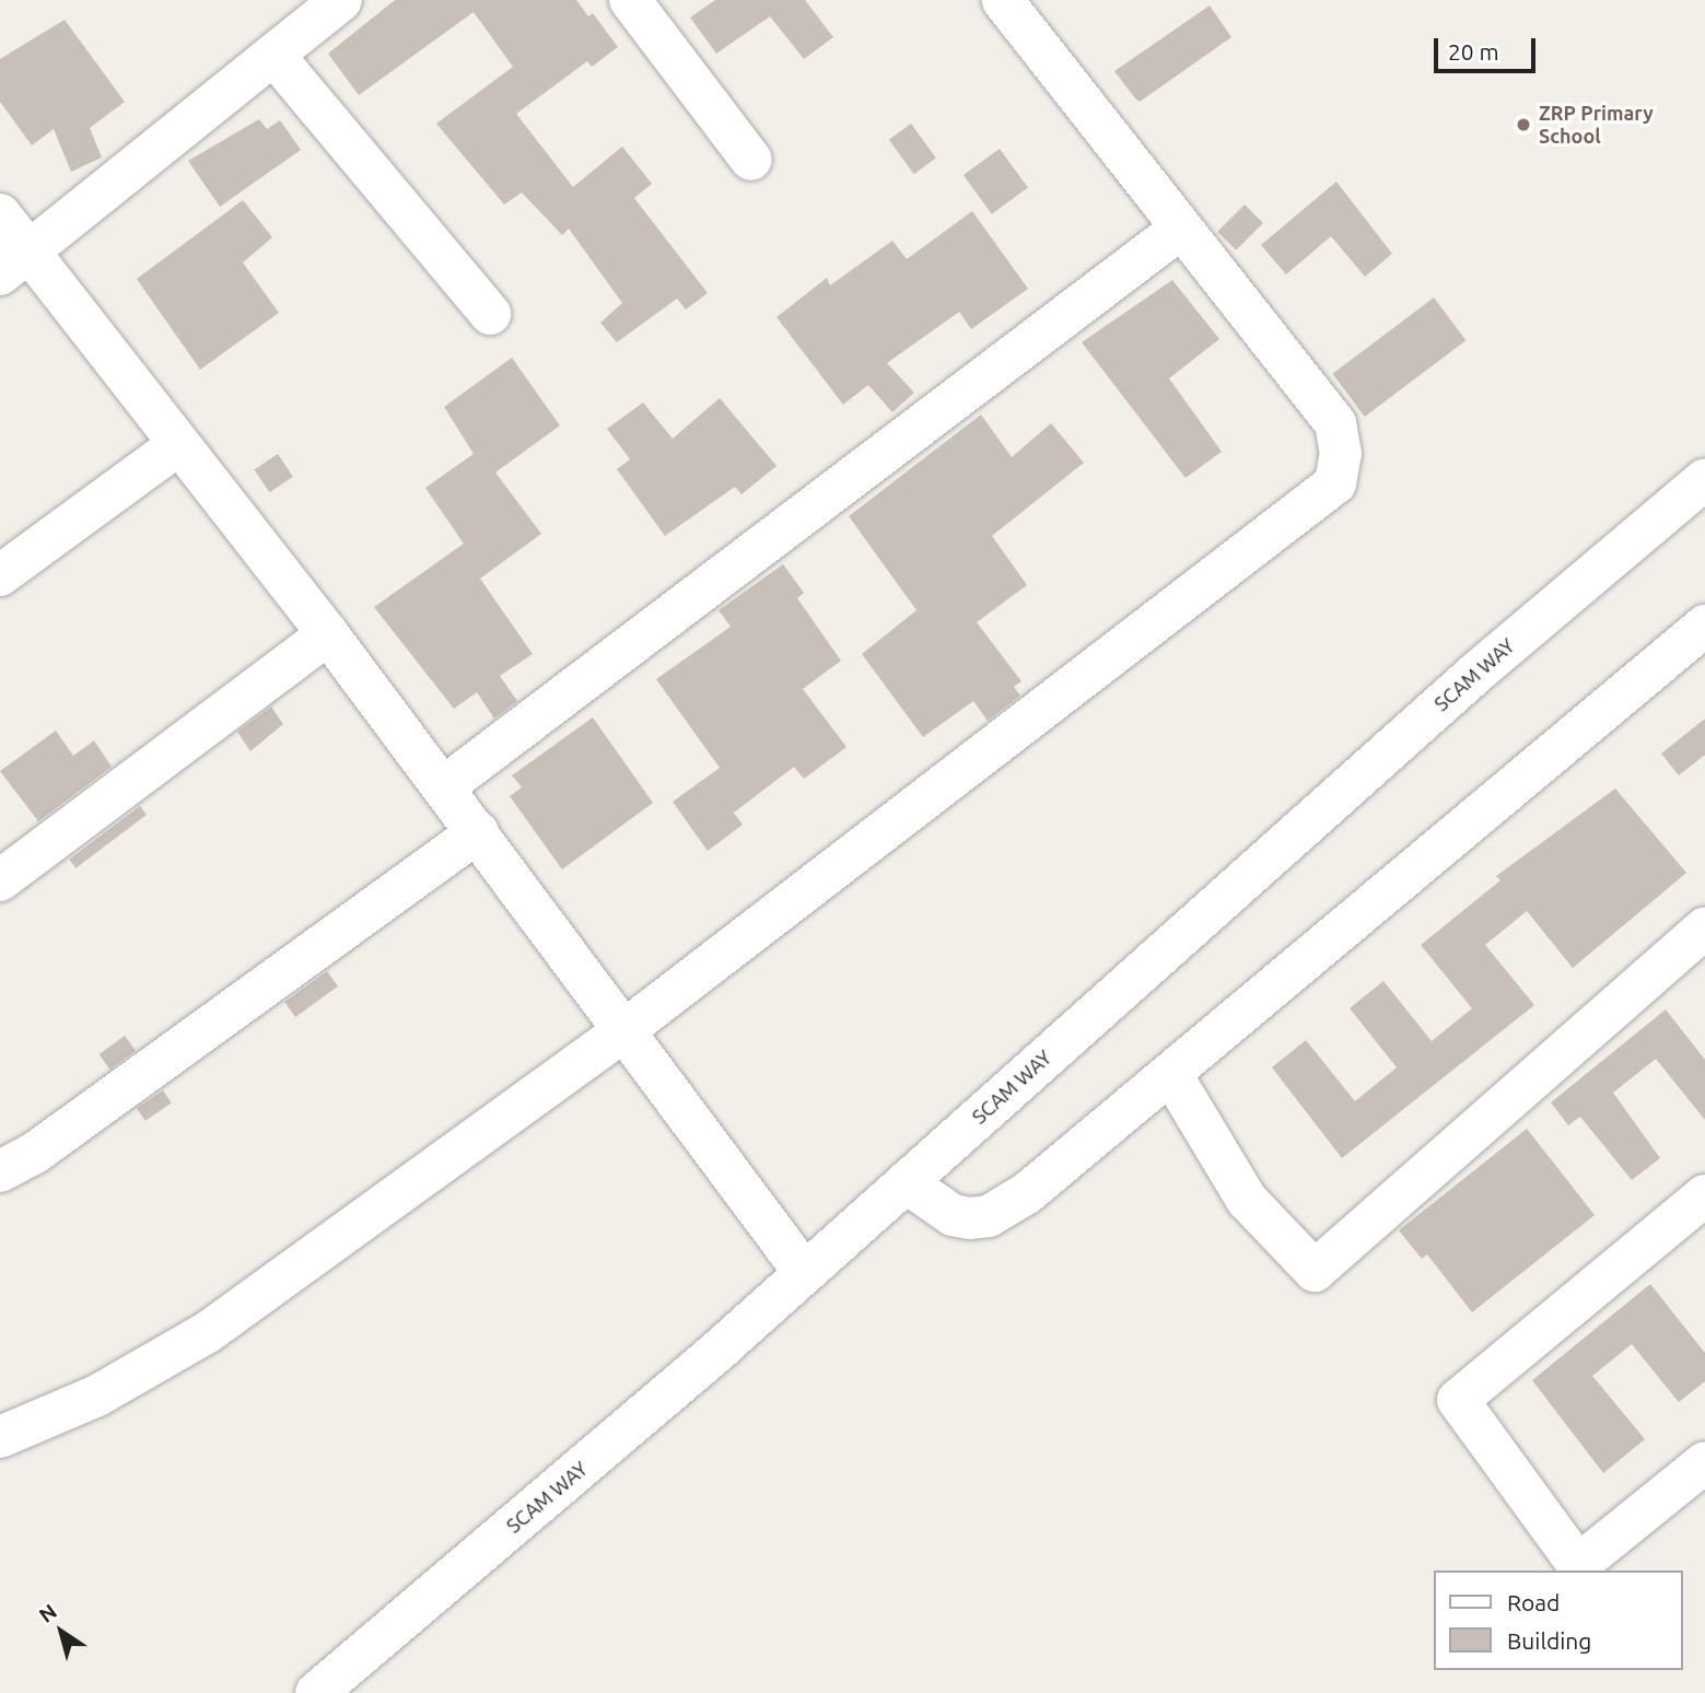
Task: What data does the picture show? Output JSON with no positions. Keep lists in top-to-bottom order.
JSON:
{
  "streets": {
    "street": ["SCAM WAY"]
  },
  "places": ["ZRP Primary School"],
  "legend": ["Road", "Building"],
  "scale_bar": "20 m",
  "north": "top left"
}
